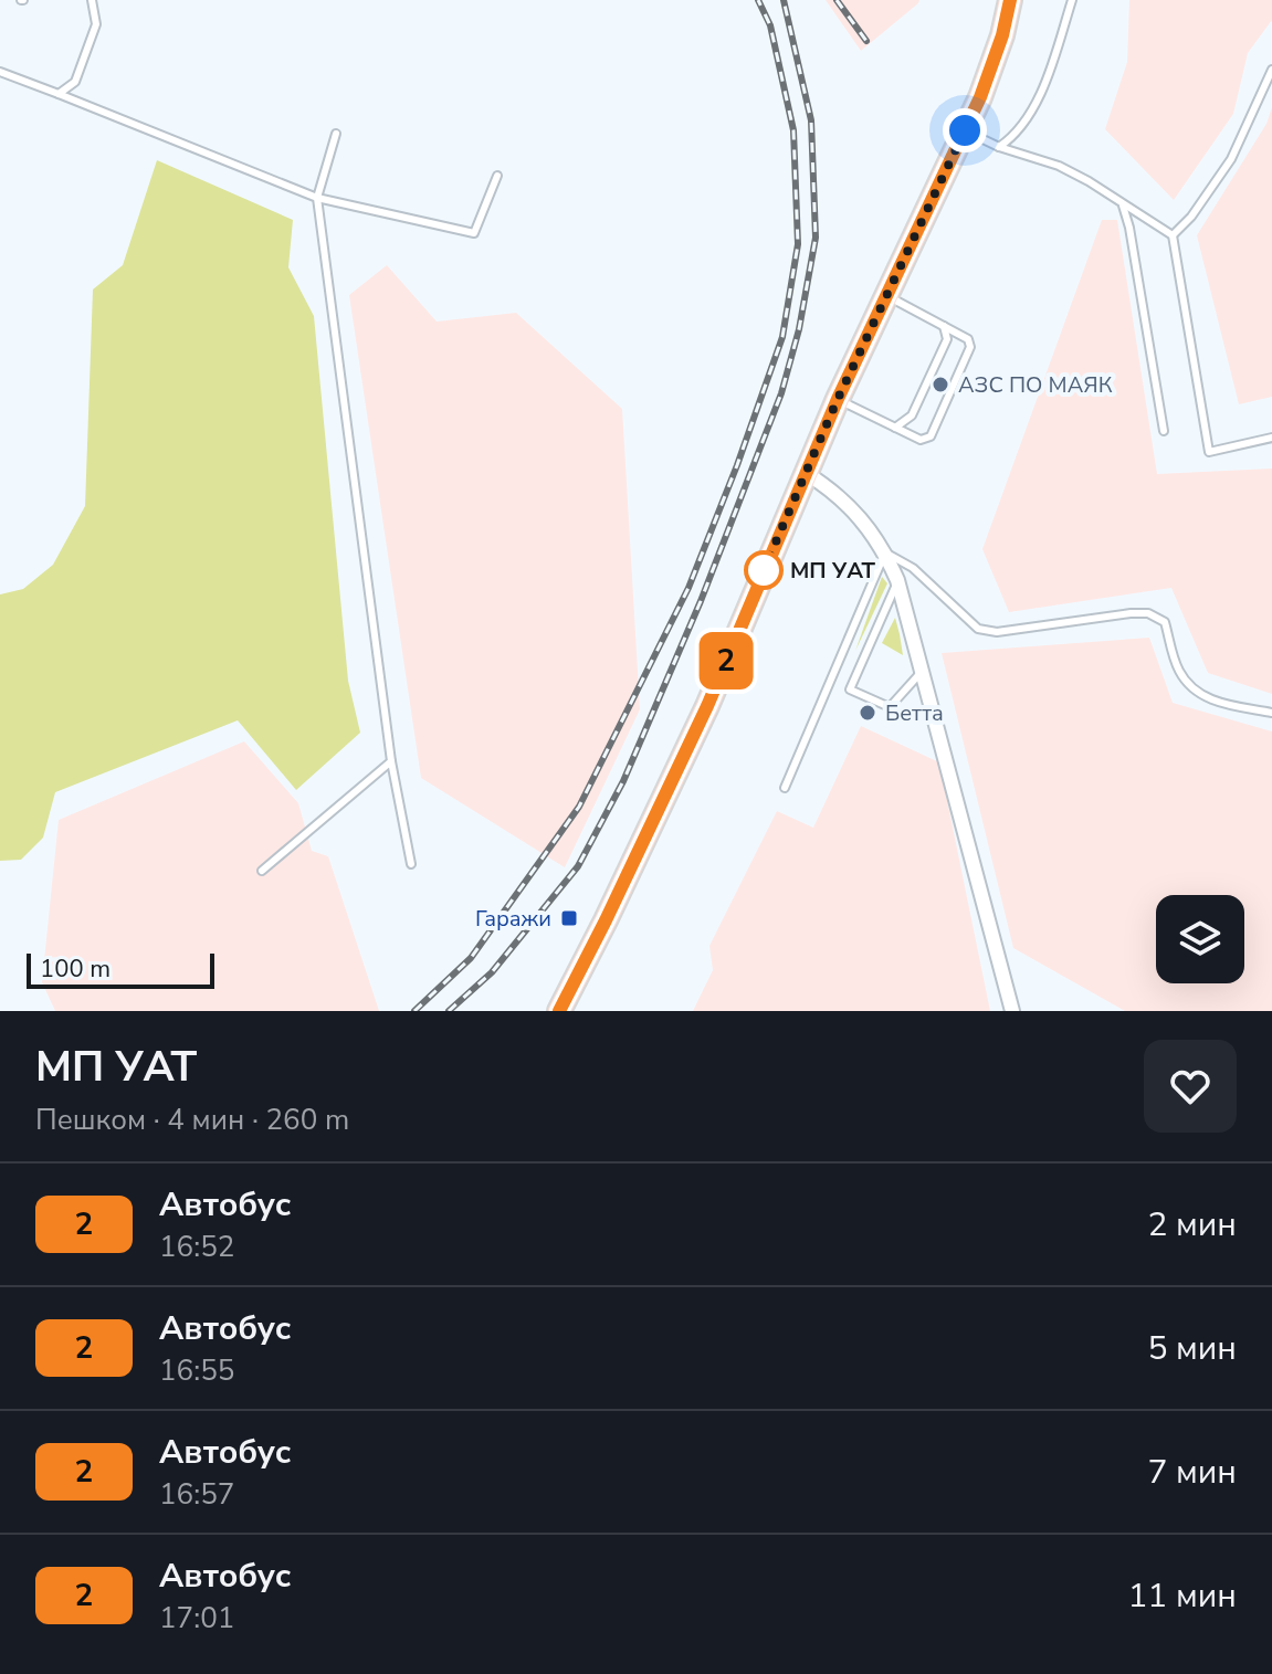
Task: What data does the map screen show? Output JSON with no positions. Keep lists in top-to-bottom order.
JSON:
{
  "places": {
    "other": ["АЗС ПО МАЯК", "МП УАТ", "Бетта"],
    "transit": ["Гаражи"]
  },
  "lines": ["bus line 2"],
  "scale_bar": "100 m",
  "page": {
    "on_map": "2",
    "scale": "100 m",
    "heading": ["МП УАТ", "Пешком · 4 мин · 260 m"],
    "list": [
      {
        "mark": "2",
        "name": "Автобус",
        "note": "16:52",
        "value": "2 мин"
      },
      {
        "mark": "2",
        "name": "Автобус",
        "note": "16:55",
        "value": "5 мин"
      },
      {
        "mark": "2",
        "name": "Автобус",
        "note": "16:57",
        "value": "7 мин"
      },
      {
        "mark": "2",
        "name": "Автобус",
        "note": "17:01",
        "value": "11 мин"
      }
    ]
  }
}
